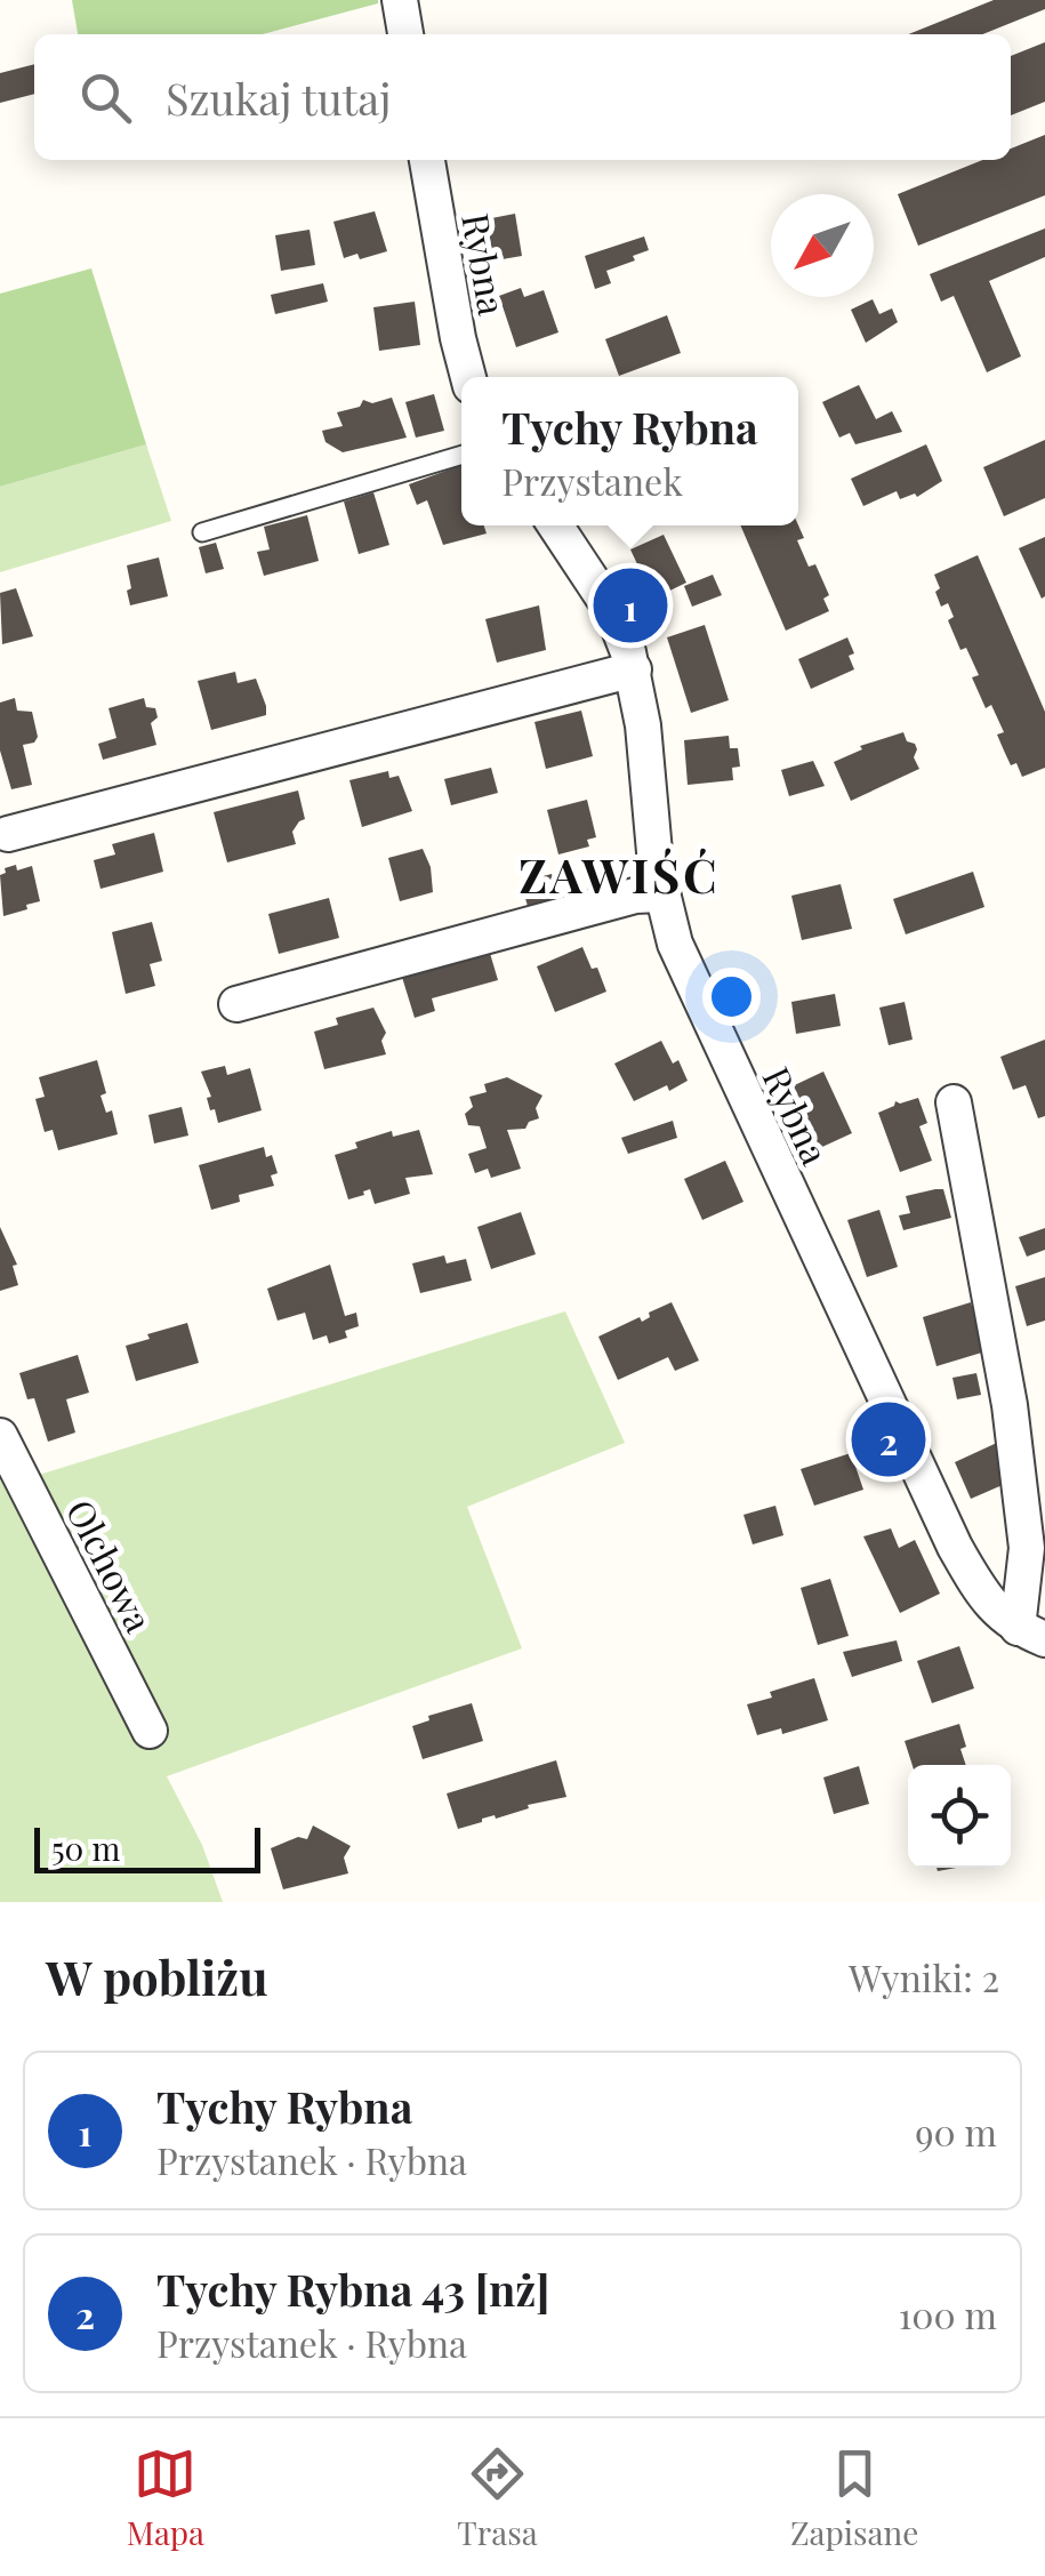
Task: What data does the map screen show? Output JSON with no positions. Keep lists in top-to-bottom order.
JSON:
{
  "streets": {
    "street": ["Rybna", "Olchowa"]
  },
  "districts": ["ZAWIŚĆ"],
  "scale_bar": "50 m",
  "north": "bottom left",
  "page": {
    "search": "Szukaj tutaj",
    "popup": ["Tychy Rybna", "Przystanek"],
    "pins": ["1", "2"],
    "scale": "50 m",
    "heading": ["W pobliżu", "Wyniki: 2"],
    "list": [
      {
        "mark": "1",
        "name": "Tychy Rybna",
        "note": "Przystanek · Rybna",
        "value": "90 m"
      },
      {
        "mark": "2",
        "name": "Tychy Rybna 43 [nż]",
        "note": "Przystanek · Rybna",
        "value": "100 m"
      }
    ],
    "nav": ["Mapa", "Trasa", "Zapisane"]
  }
}
